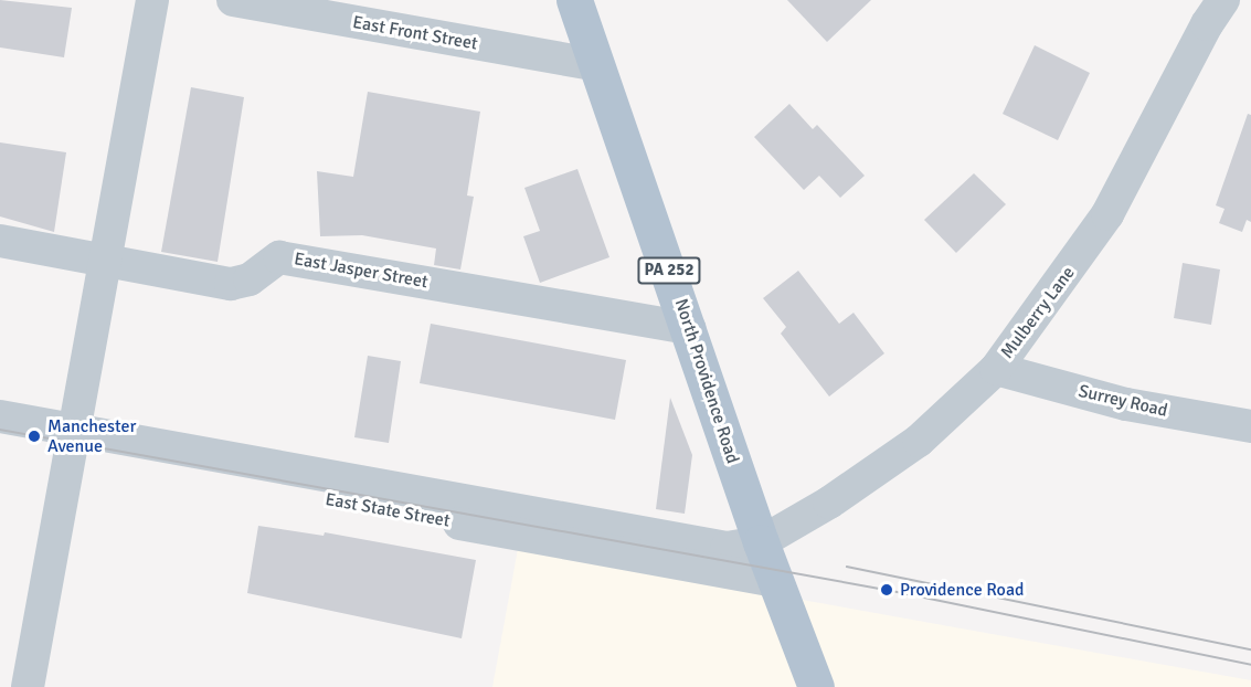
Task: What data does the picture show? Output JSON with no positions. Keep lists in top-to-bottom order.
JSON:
{
  "streets": {
    "main road": ["PA 252", "North Providence Road"],
    "street": [
      "East Front Street",
      "East Jasper Street",
      "Mulberry Lane",
      "Surrey Road",
      "East State Street"
    ]
  },
  "crossings": [
    ["East Front Street", "North Providence Road"],
    ["East Jasper Street", "North Providence Road"],
    ["Mulberry Lane", "North Providence Road"],
    ["Mulberry Lane", "Surrey Road"],
    ["Mulberry Lane", "East State Street"],
    ["North Providence Road", "East State Street"]
  ],
  "places": ["Manchester Avenue", "Providence Road"]
}
